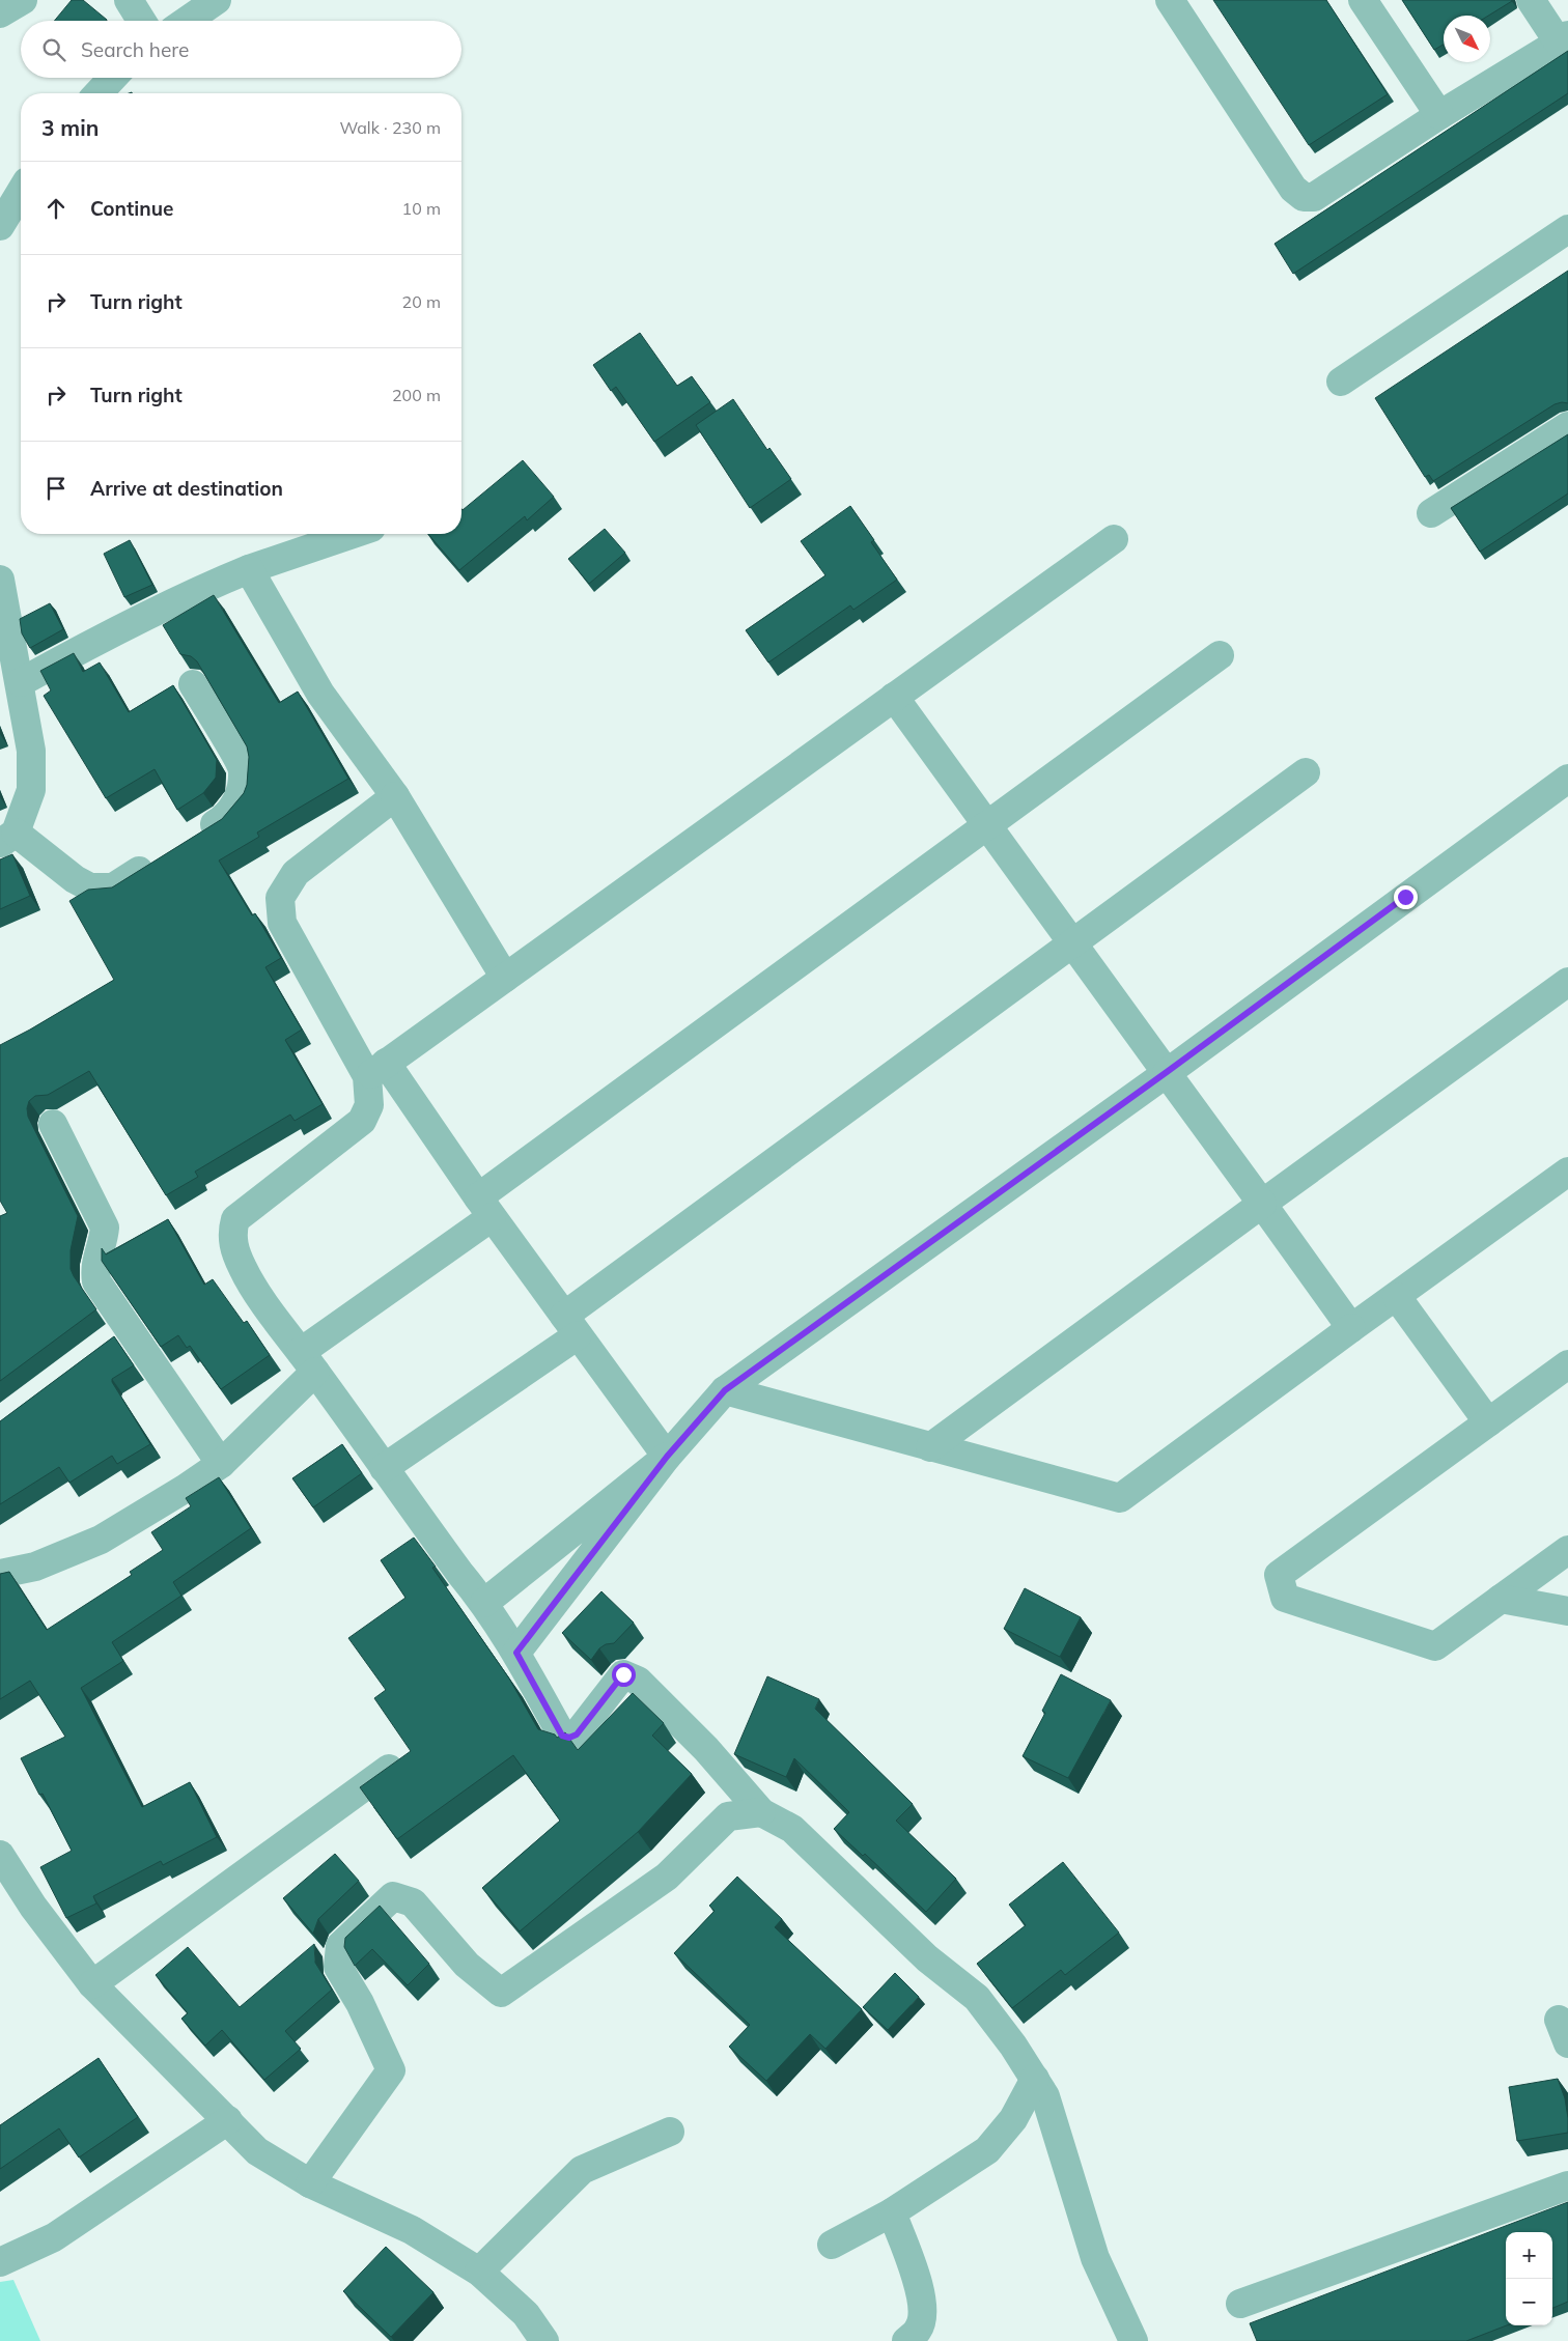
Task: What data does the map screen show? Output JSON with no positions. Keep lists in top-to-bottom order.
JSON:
{
  "north": "bottom right",
  "page": {
    "search": "Search here",
    "heading": ["3 min", "Walk · 230 m"],
    "list": [
      ["Continue", "10 m"],
      ["Turn right", "20 m"],
      ["Turn right", "200 m"],
      "Arrive at destination"
    ],
    "map_buttons": ["+", "−"]
  }
}
